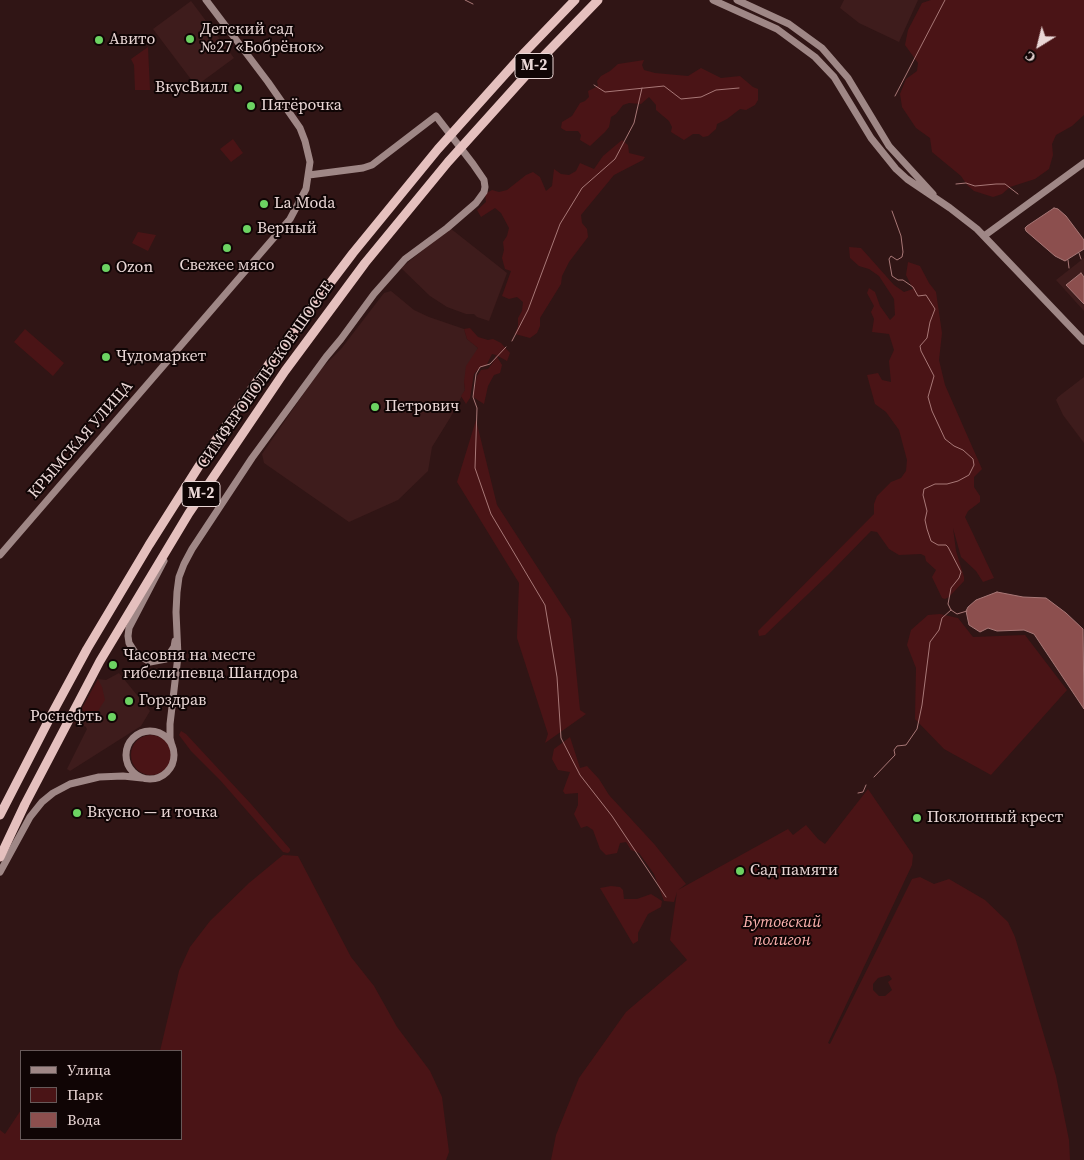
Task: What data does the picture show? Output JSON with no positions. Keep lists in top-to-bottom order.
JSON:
{
  "streets": {
    "highway": ["М-2", "СИМФЕРОПОЛЬСКОЕ ШОССЕ"],
    "street": ["КРЫМСКАЯ УЛИЦА"]
  },
  "parks": ["Бутовский полигон"],
  "places": [
    "Детский сад №27 «Бобрёнок»",
    "Авито",
    "ВкусВилл",
    "Пятёрочка",
    "La Moda",
    "Верный",
    "Свежее мясо",
    "Ozon",
    "Чудомаркет",
    "Петрович",
    "Часовня на месте гибели певца Шандора",
    "Горздрав",
    "Роснефть",
    "Вкусно — и точка",
    "Поклонный крест",
    "Сад памяти"
  ],
  "legend": ["Улица", "Парк", "Вода"],
  "north": "bottom left"
}
